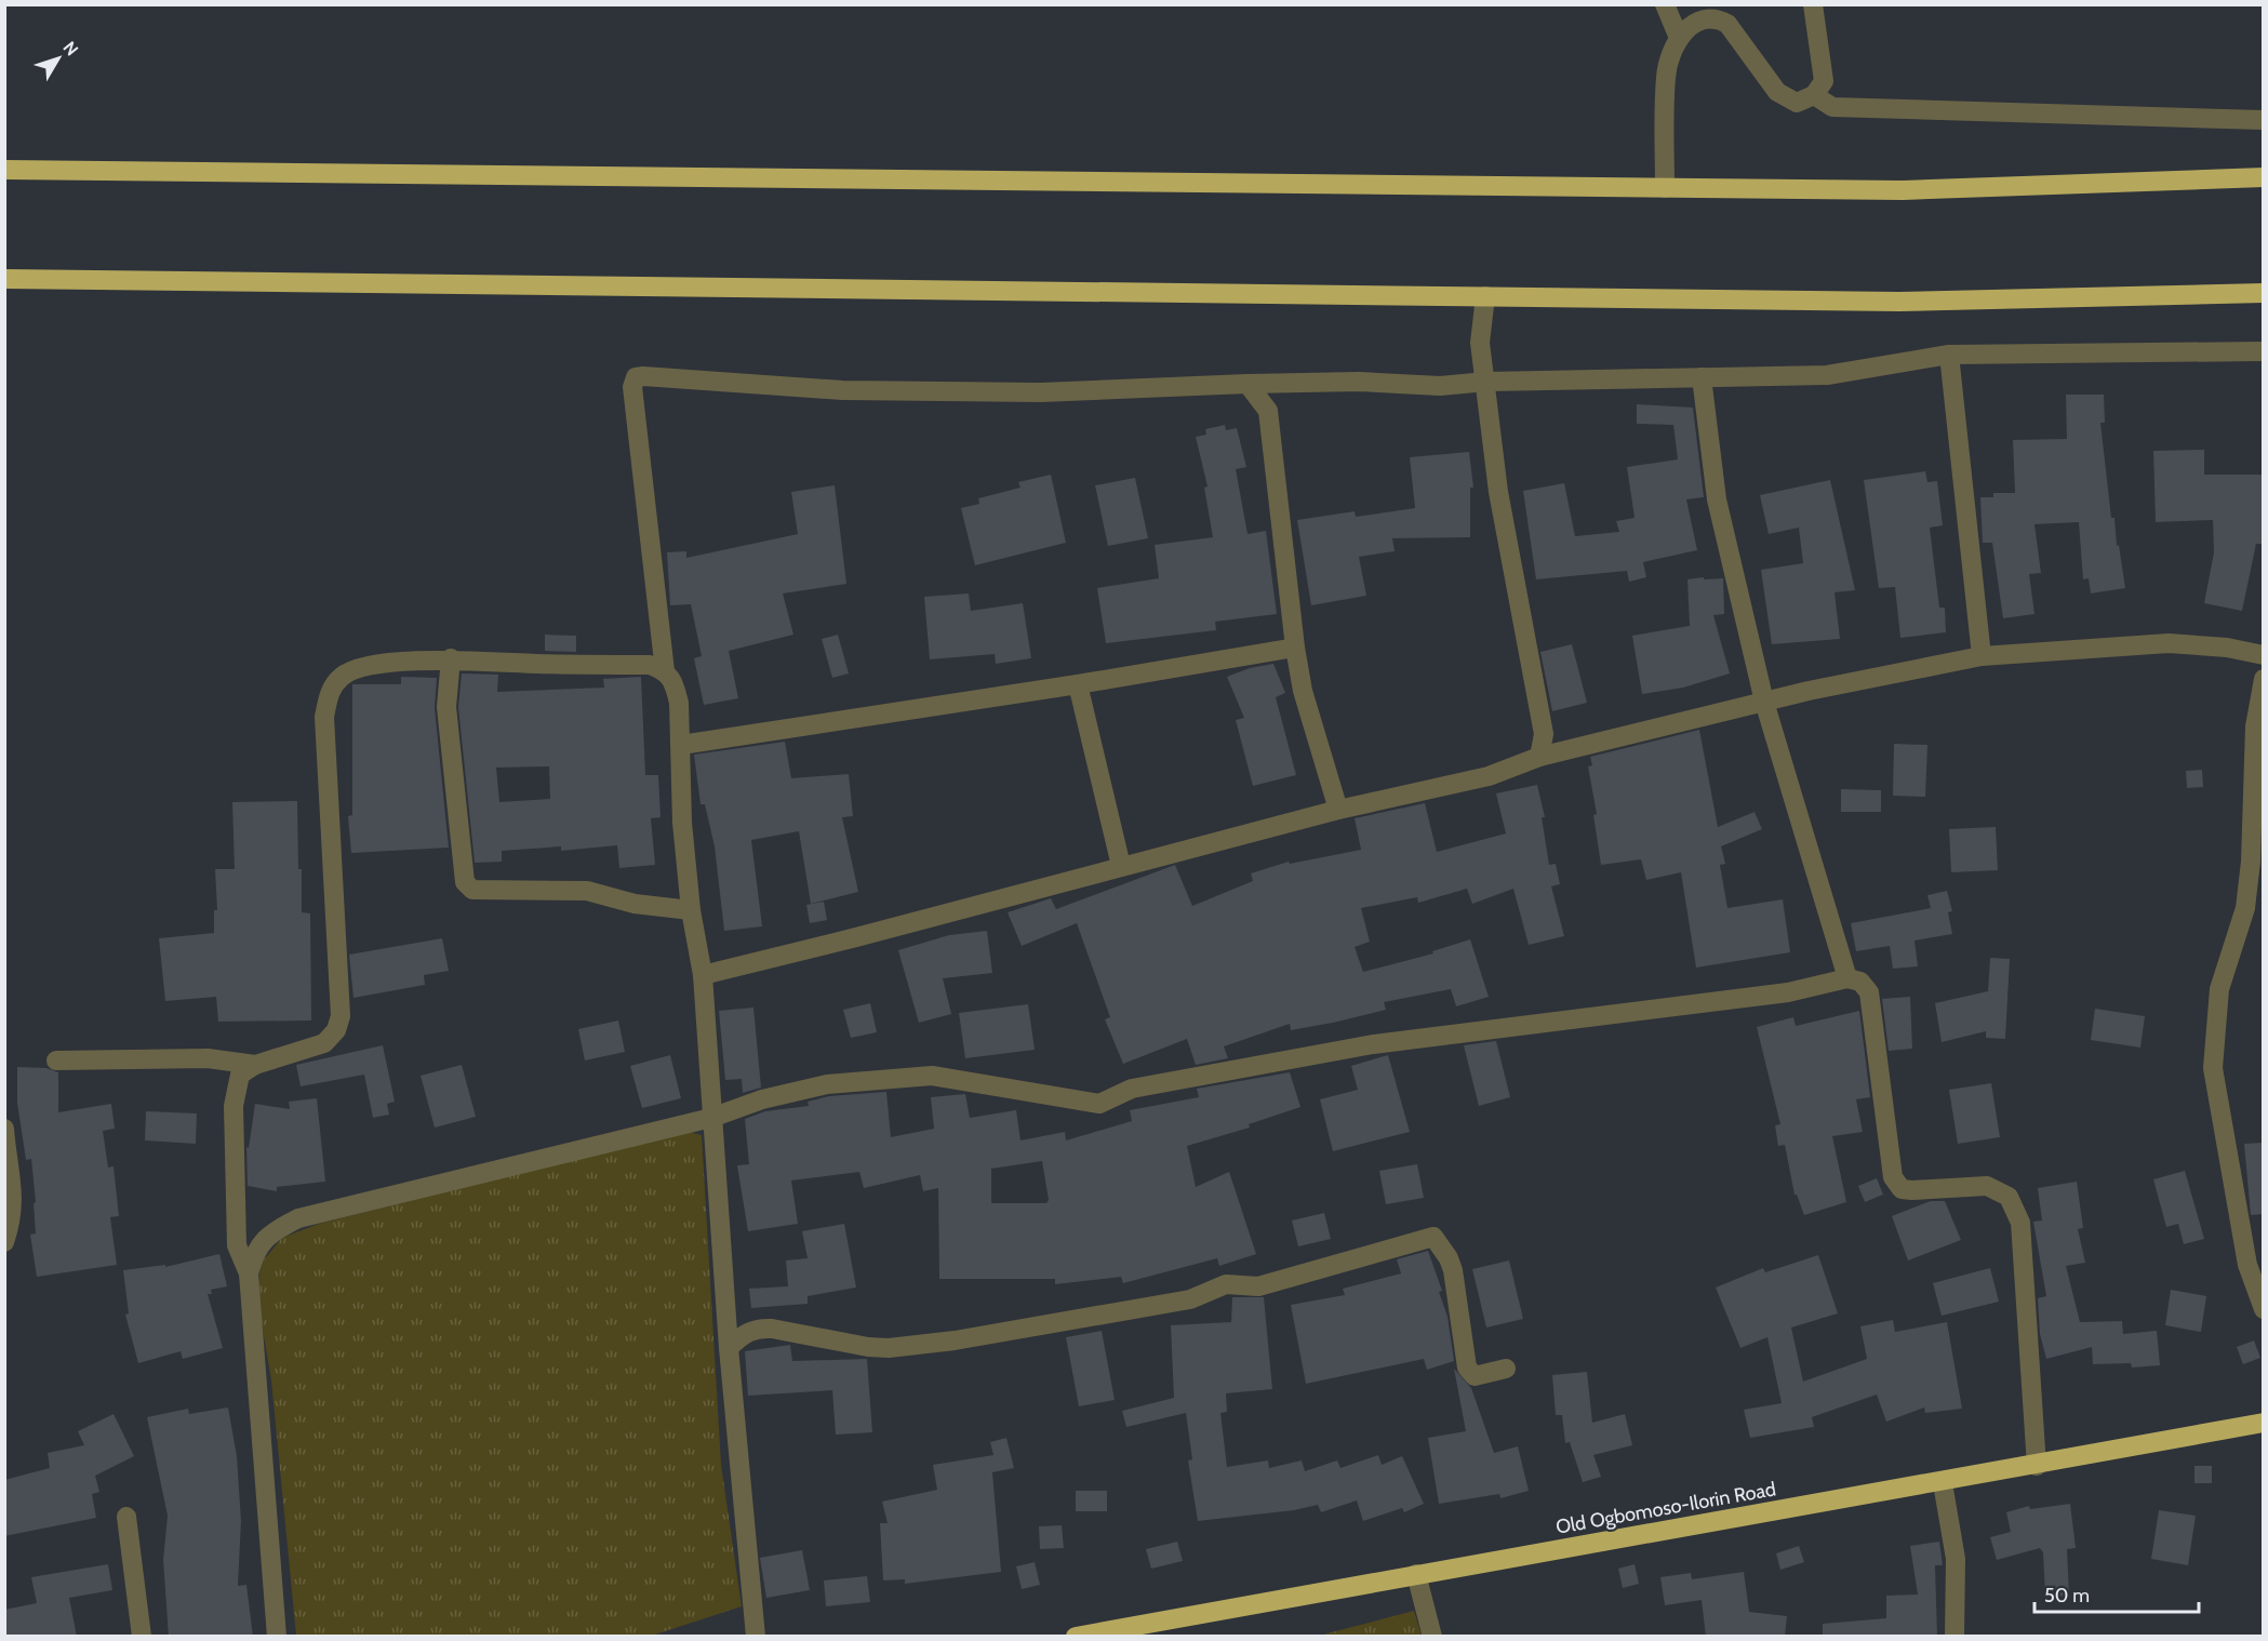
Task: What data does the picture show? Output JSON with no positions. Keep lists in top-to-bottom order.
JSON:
{
  "streets": {
    "highway": ["Old Ogbomoso-Ilorin Road"]
  },
  "scale_bar": "50 m",
  "north": "top right"
}
